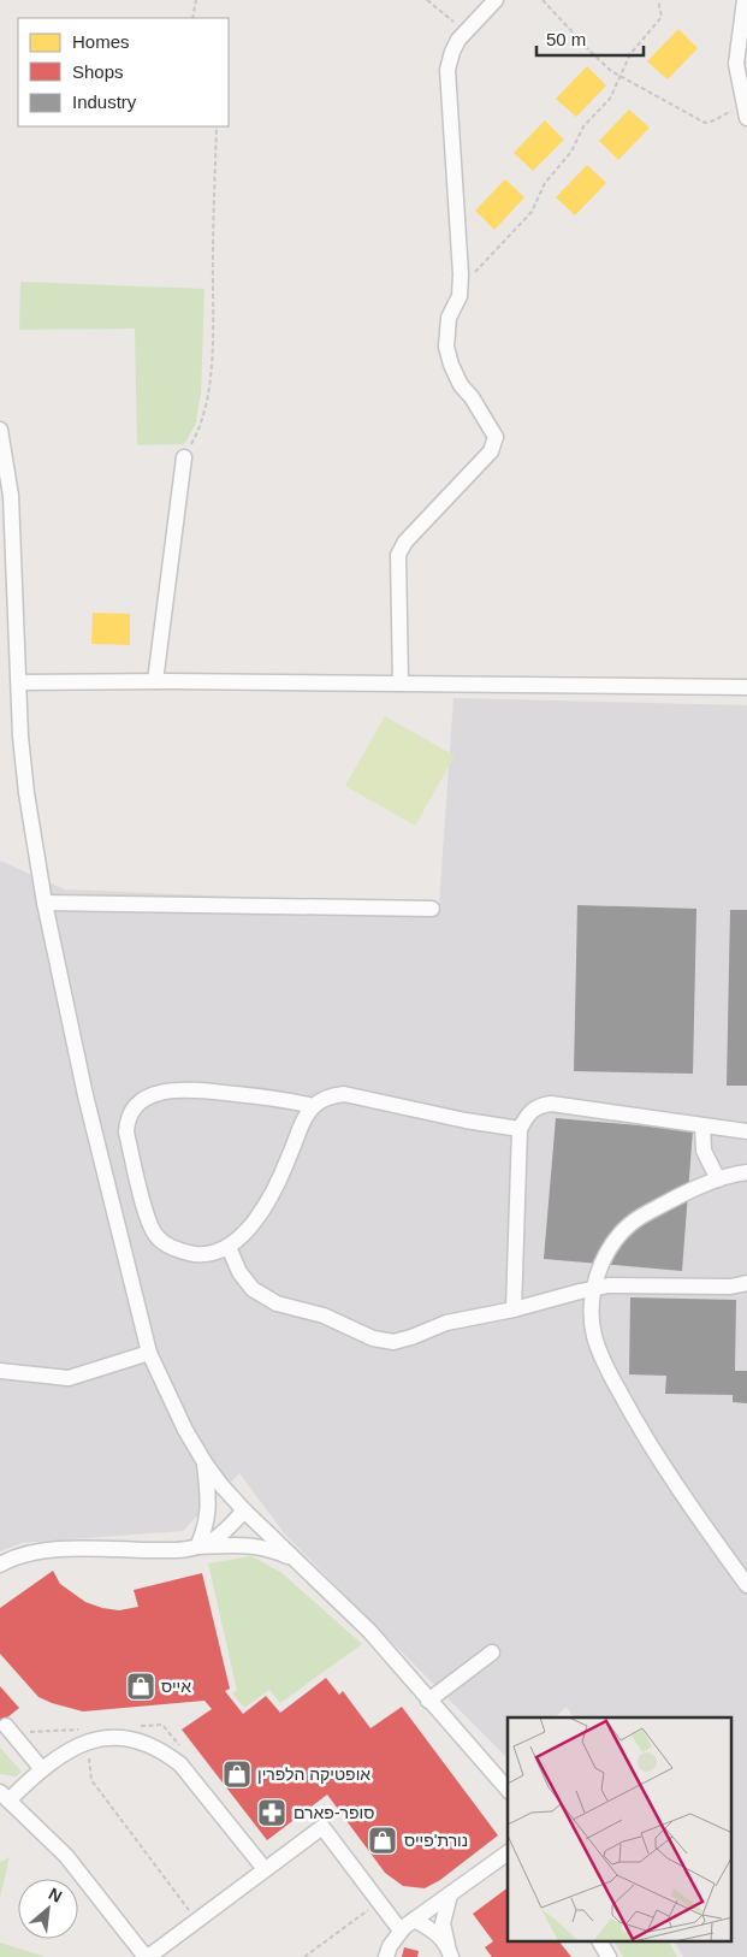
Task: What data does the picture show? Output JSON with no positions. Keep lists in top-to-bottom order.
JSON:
{
  "places": {
    "shop": ["אייס", "אופטיקה הלפרין", "נורת'פייס"],
    "pharmacy": ["סופר-פארם"]
  },
  "legend": ["Homes", "Shops", "Industry"],
  "scale_bar": "50 m",
  "north": "top right"
}
